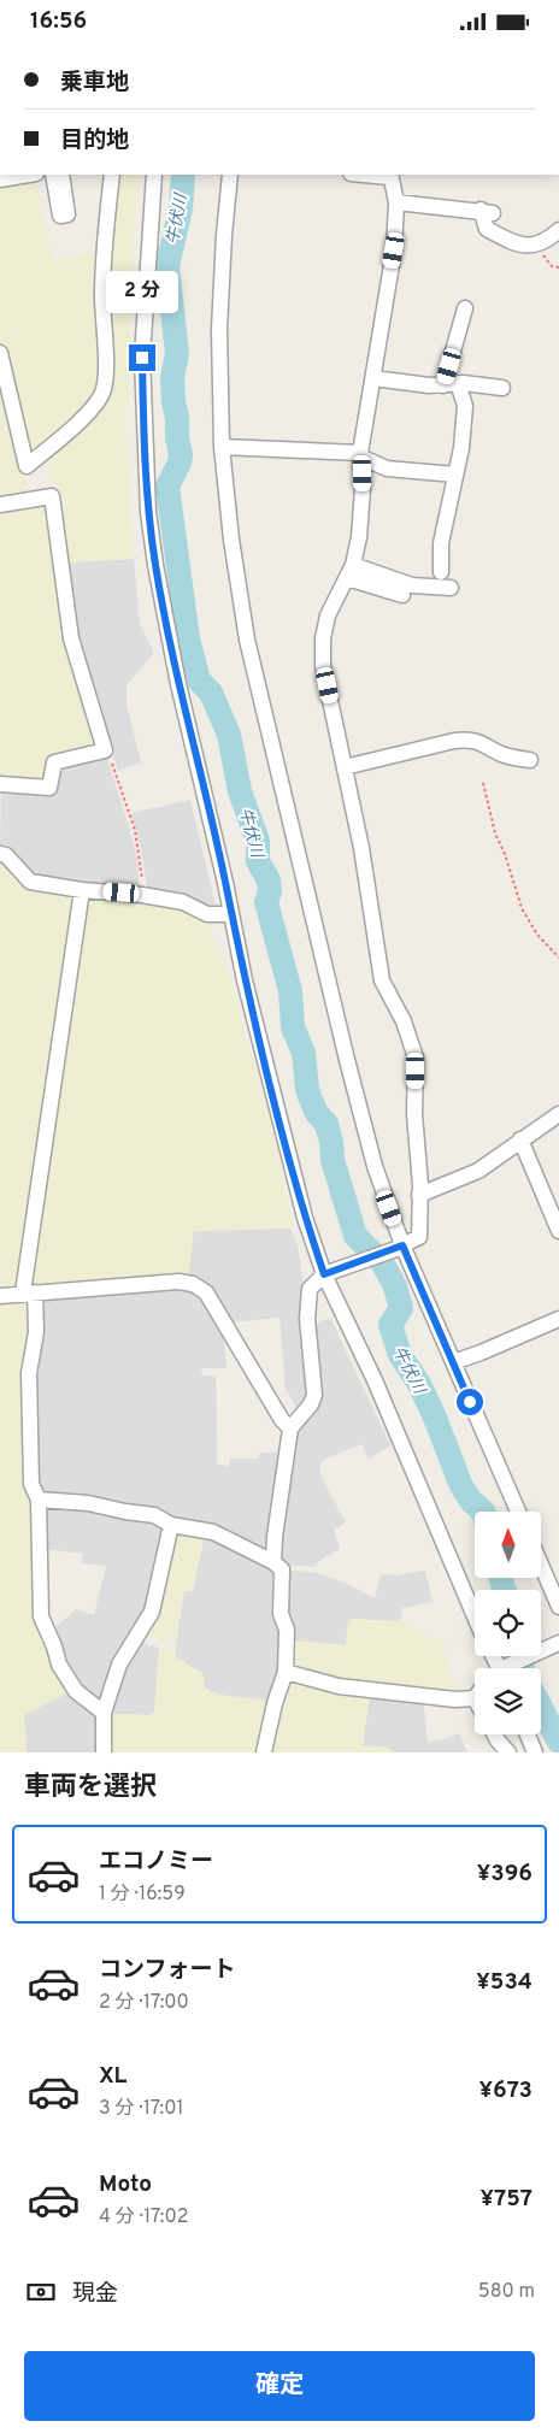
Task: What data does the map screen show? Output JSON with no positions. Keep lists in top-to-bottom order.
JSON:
{
  "water": ["牛伏川"],
  "north": "top",
  "page": {
    "status": "16:56",
    "banner": ["乗車地", "目的地"],
    "bubble": "2 分",
    "heading": "車両を選択",
    "list": [
      {
        "name": "エコノミー",
        "note": "1 分 · 16:59",
        "value": "¥396"
      },
      {
        "name": "コンフォート",
        "note": "2 分 · 17:00",
        "value": "¥534"
      },
      {
        "name": "XL",
        "note": "3 分 · 17:01",
        "value": "¥673"
      },
      {
        "name": "Moto",
        "note": "4 分 · 17:02",
        "value": "¥757"
      }
    ],
    "pay": ["現金", "580 m"],
    "buttons": "確定"
  }
}
